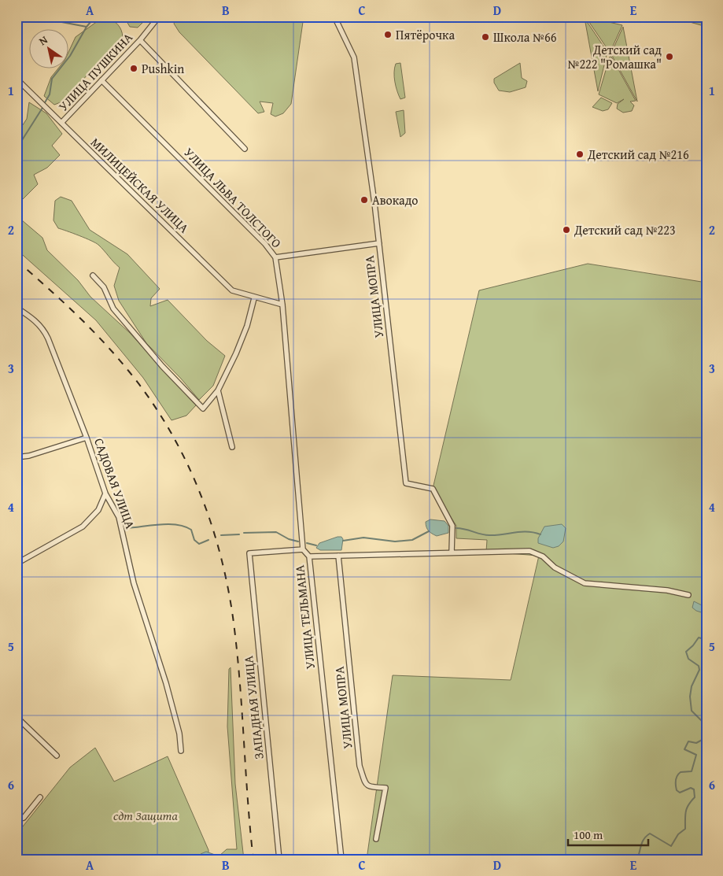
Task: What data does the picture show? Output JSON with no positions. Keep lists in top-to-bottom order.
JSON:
{
  "streets": {
    "street": [
      "УЛИЦА ПУШКИНА",
      "МИЛИЦЕЙСКАЯ УЛИЦА",
      "УЛИЦА ЛЬВА ТОЛСТОГО",
      "УЛИЦА МОПРА",
      "САДОВАЯ УЛИЦА",
      "УЛИЦА ТЕЛЬМАНА",
      "ЗАПАДНАЯ УЛИЦА"
    ]
  },
  "crossings": [
    ["УЛИЦА ПУШКИНА", "МИЛИЦЕЙСКАЯ УЛИЦА"],
    ["УЛИЦА ПУШКИНА", "УЛИЦА ЛЬВА ТОЛСТОГО"],
    ["МИЛИЦЕЙСКАЯ УЛИЦА", "УЛИЦА ТЕЛЬМАНА"],
    ["УЛИЦА ЛЬВА ТОЛСТОГО", "УЛИЦА МОПРА"],
    ["УЛИЦА ЛЬВА ТОЛСТОГО", "УЛИЦА ТЕЛЬМАНА"],
    ["УЛИЦА ТЕЛЬМАНА", "ЗАПАДНАЯ УЛИЦА"]
  ],
  "parks": ["сдт Защита"],
  "places": [
    "Пятёрочка",
    "Школа №66",
    "Детский сад №222 \"Ромашка\"",
    "Pushkin",
    "Детский сад №216",
    "Авокадо",
    "Детский сад №223"
  ],
  "scale_bar": "100 m",
  "north": "top left",
  "grid": {
    "columns": [
      "A",
      "B",
      "C",
      "D",
      "E"
    ],
    "rows": [
      "1",
      "2",
      "3",
      "4",
      "5",
      "6"
    ]
  }
}
